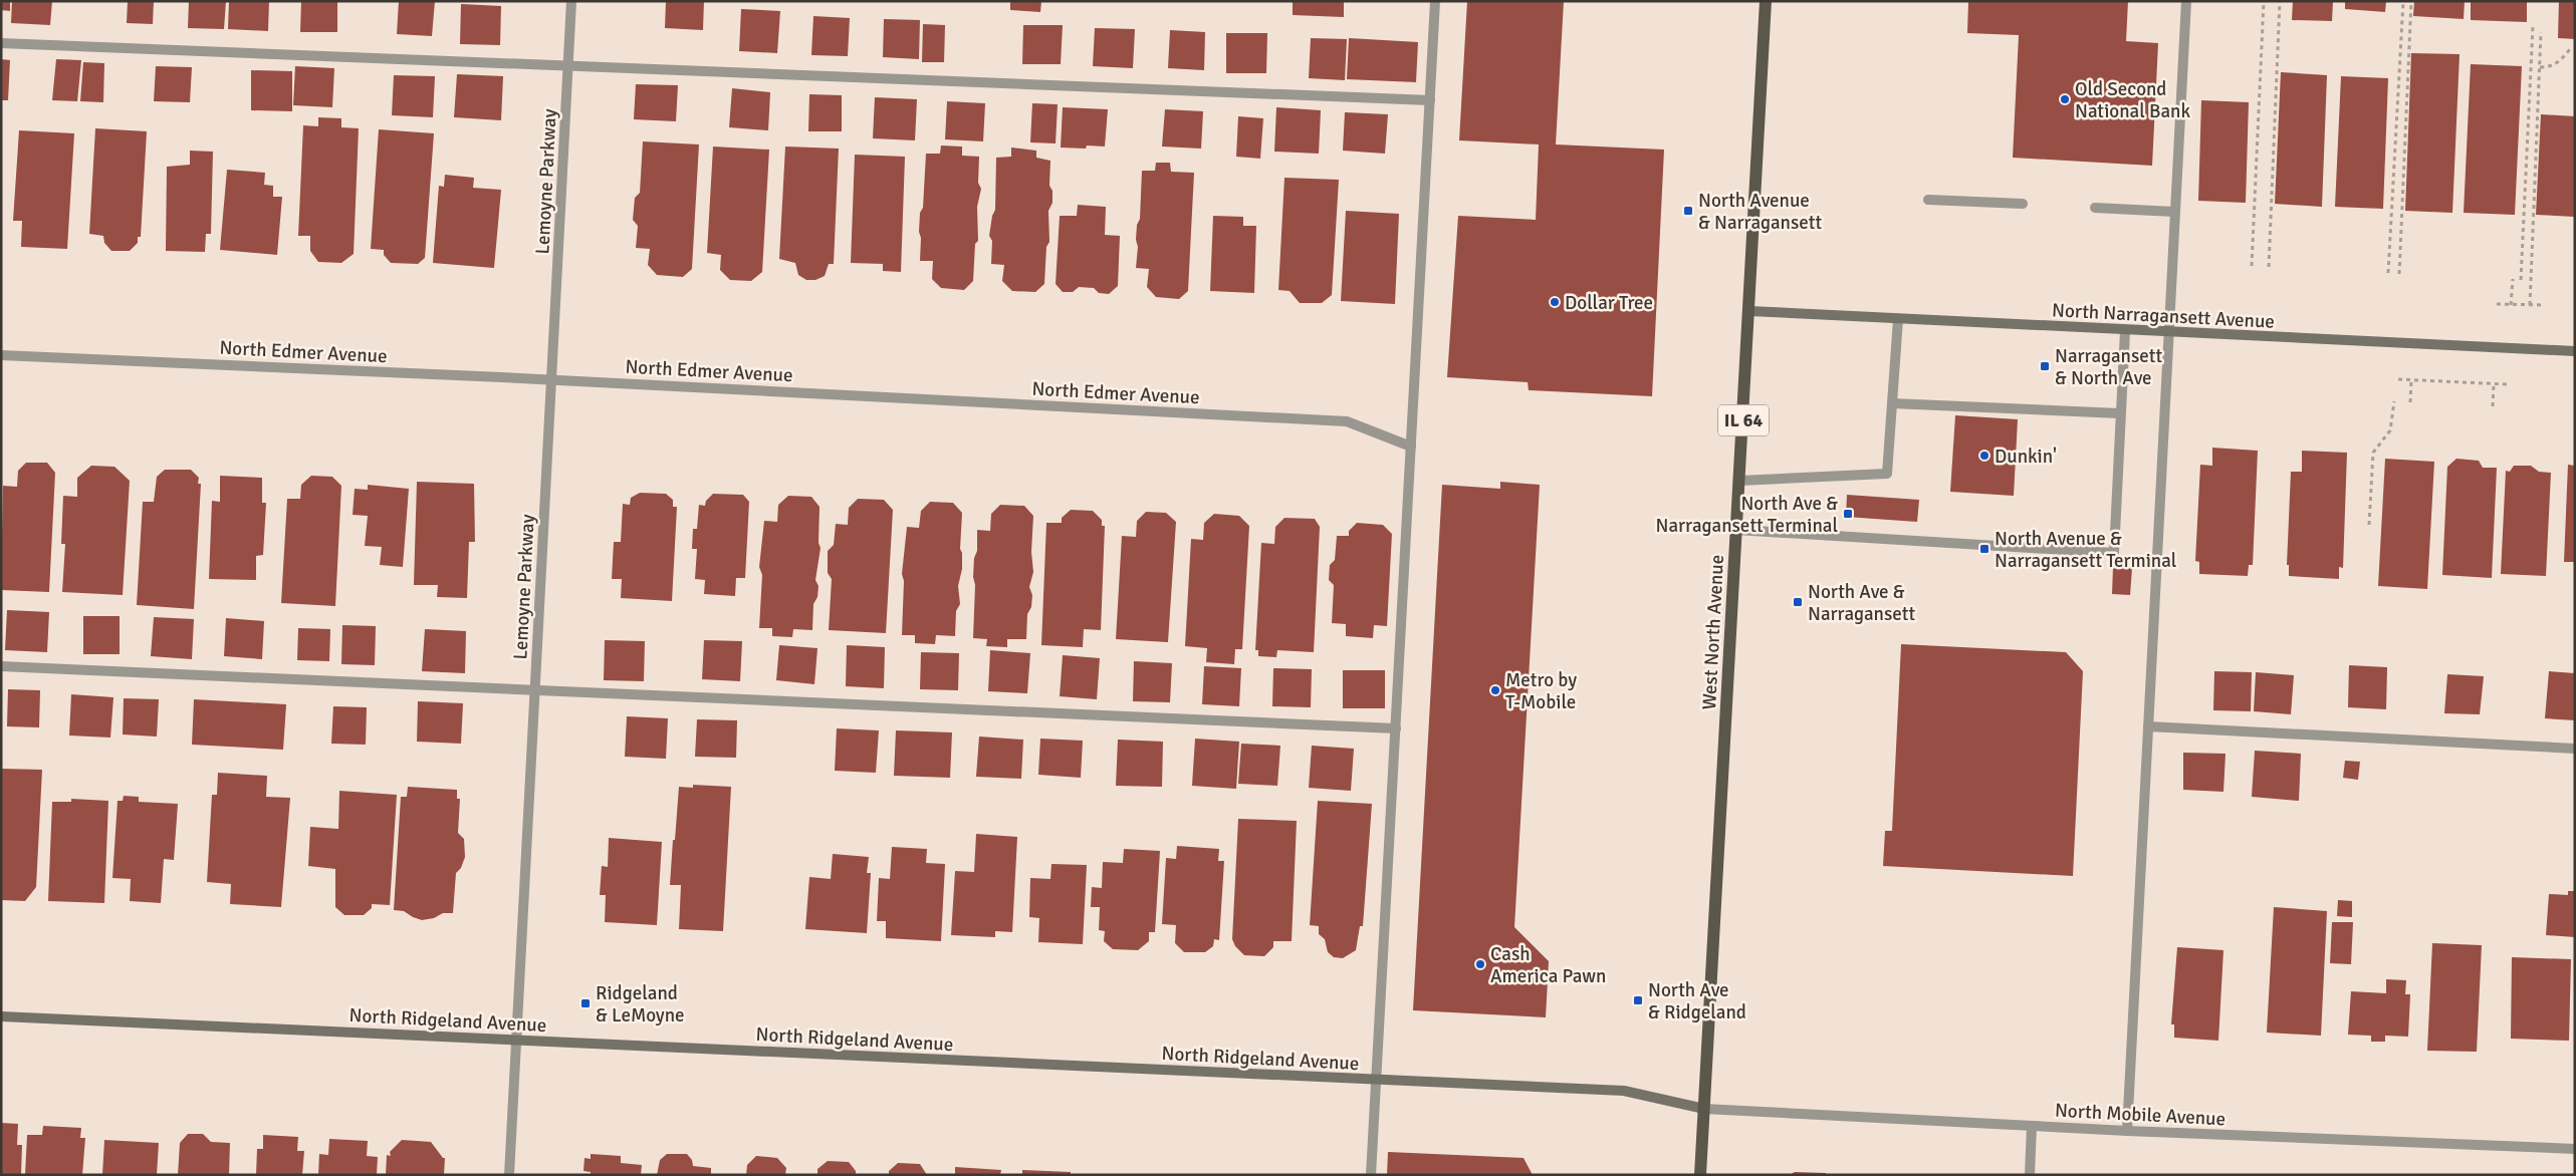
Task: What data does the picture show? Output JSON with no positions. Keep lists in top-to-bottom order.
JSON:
{
  "streets": {
    "main road": ["IL 64", "West North Avenue"],
    "street": [
      "Lemoyne Parkway",
      "North Narragansett Avenue",
      "North Edmer Avenue",
      "North Ridgeland Avenue",
      "North Mobile Avenue"
    ]
  },
  "crossings": [
    ["Lemoyne Parkway", "North Edmer Avenue"],
    ["Lemoyne Parkway", "North Ridgeland Avenue"],
    ["North Narragansett Avenue", "West North Avenue"],
    ["West North Avenue", "North Ridgeland Avenue"],
    ["West North Avenue", "North Mobile Avenue"],
    ["North Ridgeland Avenue", "North Mobile Avenue"]
  ],
  "places": {
    "other": [
      "Old Second National Bank",
      "Dollar Tree",
      "Dunkin'",
      "Metro by T-Mobile",
      "Cash America Pawn"
    ],
    "transit": [
      "North Avenue & Narragansett",
      "Narragansett & North Ave",
      "North Ave & Narragansett Terminal",
      "North Avenue & Narragansett Terminal",
      "North Ave & Narragansett",
      "North Ave & Ridgeland",
      "Ridgeland & LeMoyne"
    ]
  }
}
